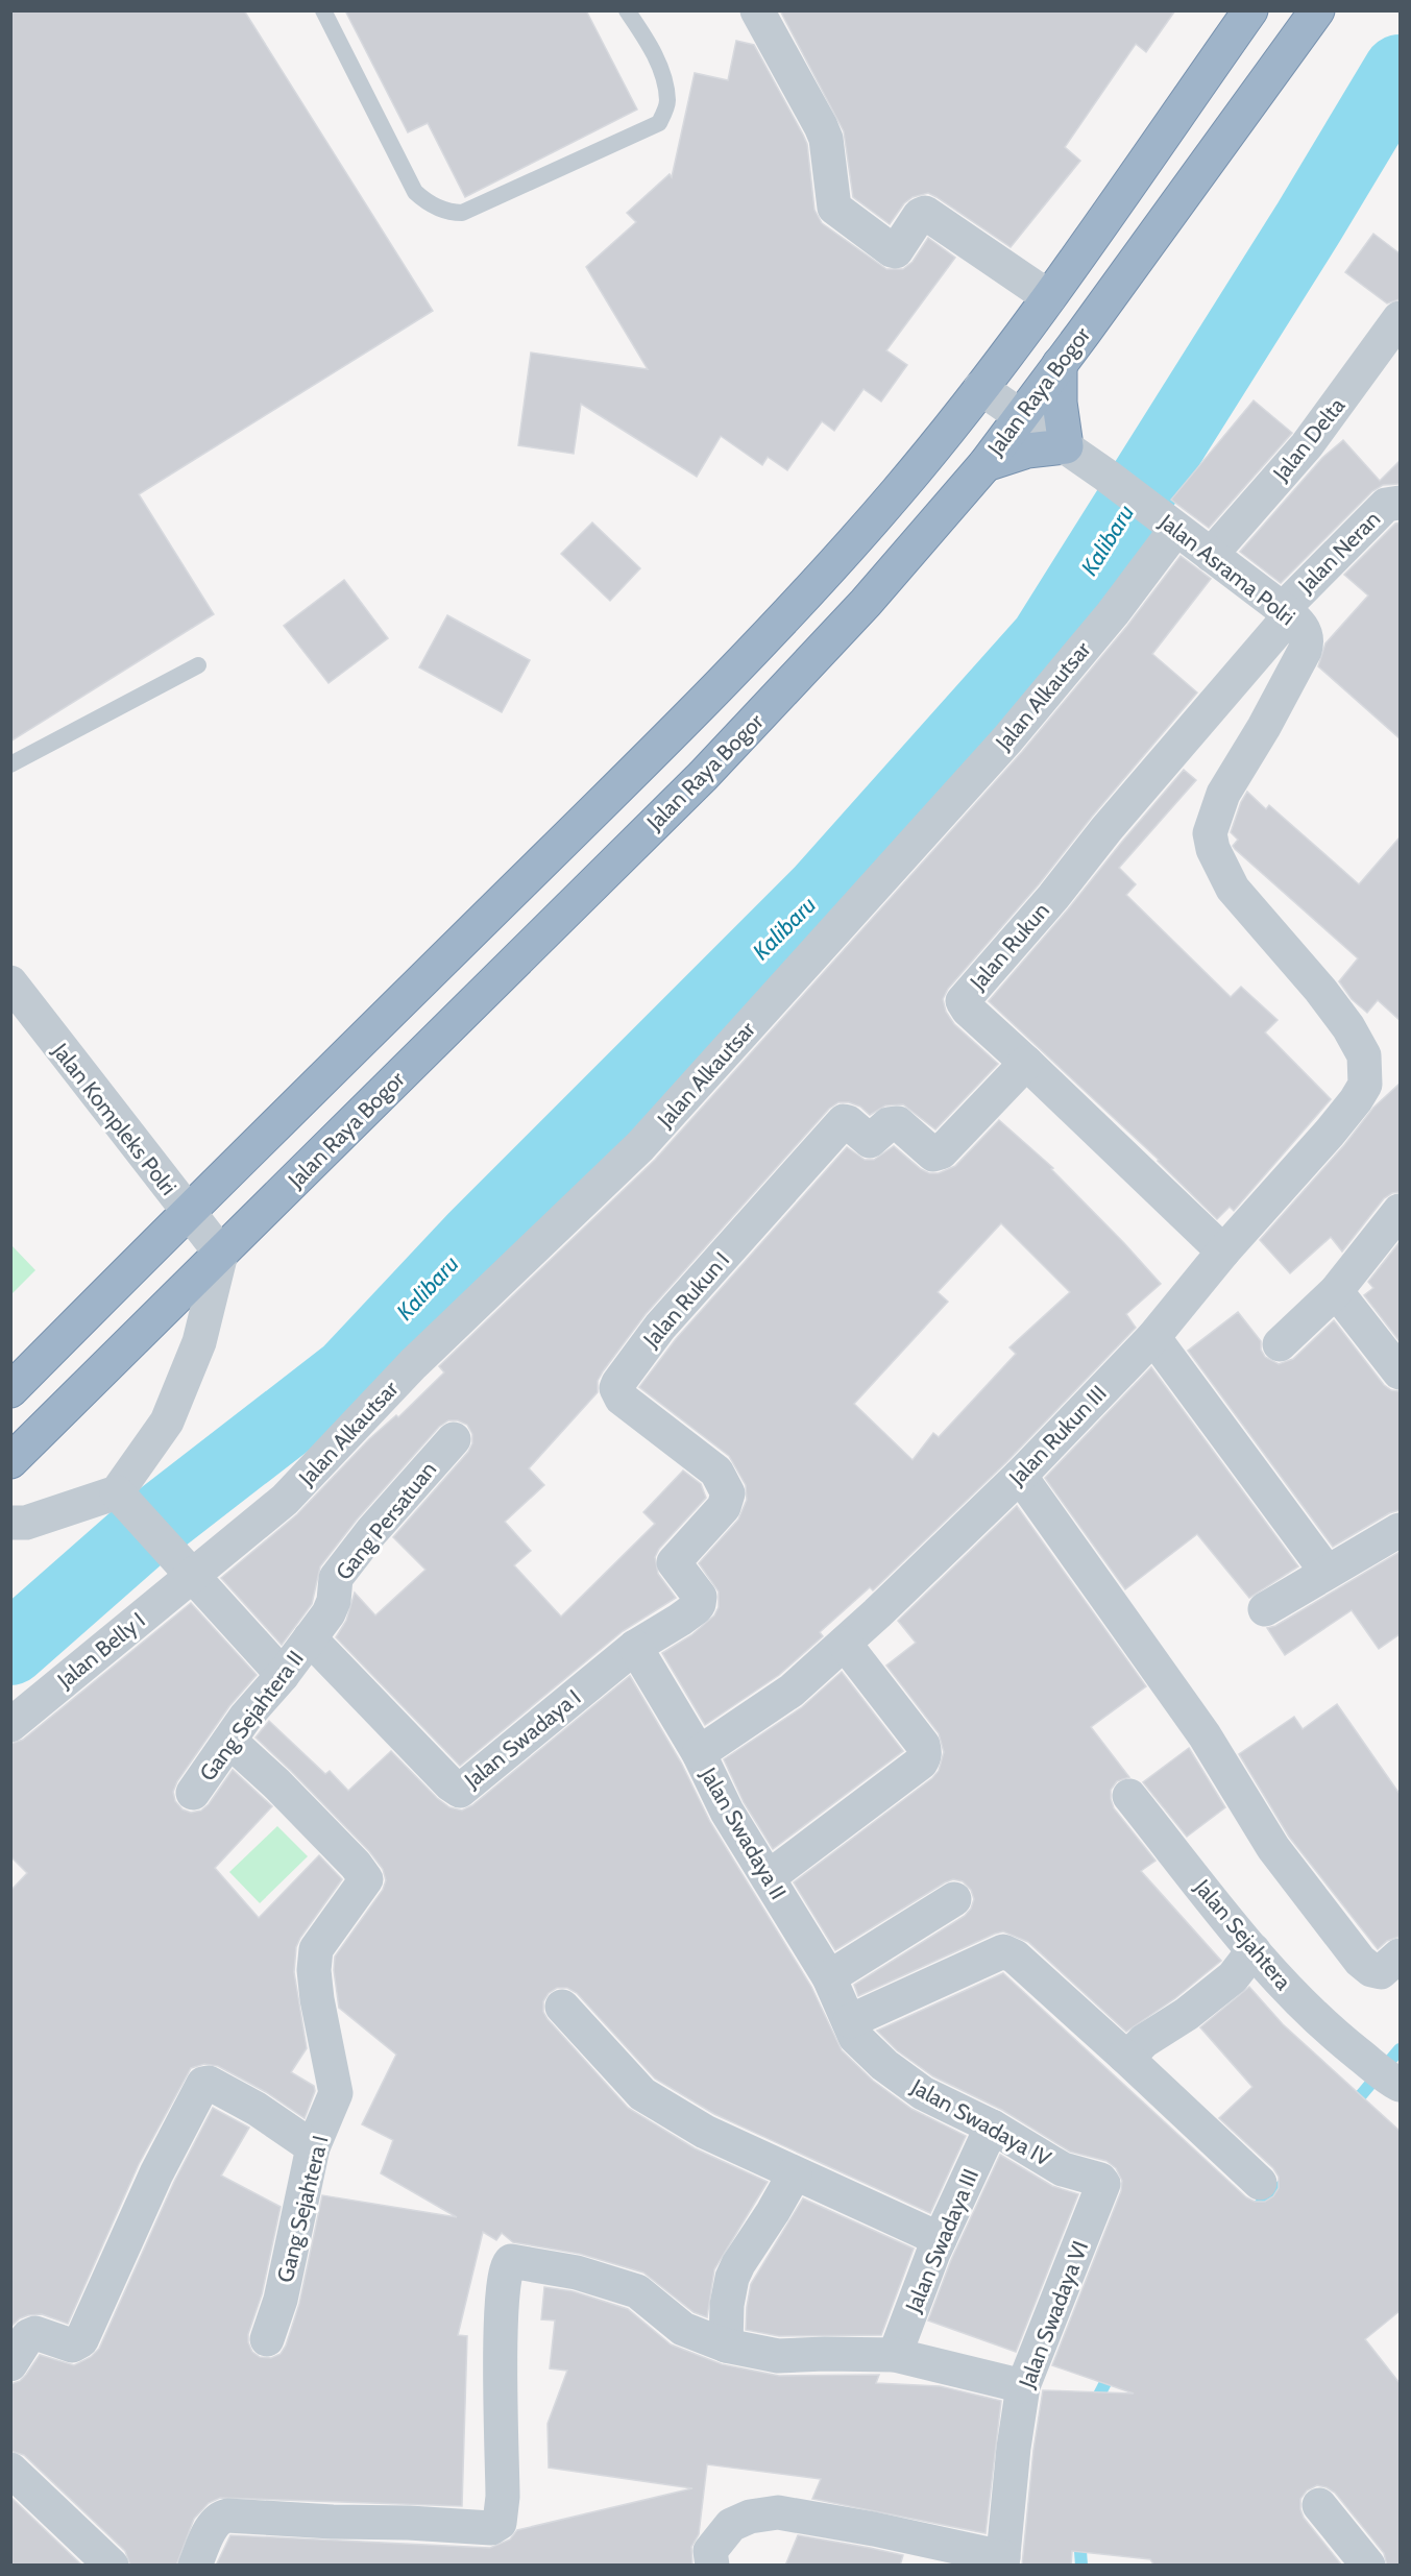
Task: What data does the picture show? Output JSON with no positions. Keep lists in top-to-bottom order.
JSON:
{
  "streets": {
    "highway": ["Jalan Raya Bogor"],
    "street": [
      "Jalan Delta",
      "Jalan Neran",
      "Jalan Asrama Polri",
      "Jalan Alkautsar",
      "Jalan Rukun",
      "Jalan Kompleks Polri",
      "Jalan Rukun I",
      "Jalan Rukun III",
      "Gang Persatuan",
      "Jalan Belly I",
      "Gang Sejahtera II",
      "Jalan Swadaya I",
      "Jalan Swadaya II",
      "Jalan Sejahtera",
      "Jalan Swadaya IV",
      "Gang Sejahtera I",
      "Jalan Swadaya III",
      "Jalan Swadaya VI"
    ]
  },
  "crossings": [
    ["Jalan Raya Bogor", "Jalan Asrama Polri"],
    ["Jalan Raya Bogor", "Jalan Kompleks Polri"],
    ["Jalan Delta", "Jalan Asrama Polri"],
    ["Jalan Neran", "Jalan Asrama Polri"],
    ["Jalan Neran", "Jalan Rukun"],
    ["Jalan Asrama Polri", "Jalan Alkautsar"],
    ["Jalan Asrama Polri", "Jalan Rukun"],
    ["Jalan Asrama Polri", "Jalan Rukun III"],
    ["Jalan Alkautsar", "Jalan Belly I"],
    ["Jalan Rukun", "Jalan Rukun I"],
    ["Jalan Rukun", "Jalan Rukun III"],
    ["Jalan Rukun I", "Jalan Swadaya I"],
    ["Jalan Rukun I", "Jalan Swadaya II"],
    ["Jalan Rukun III", "Jalan Swadaya II"],
    ["Gang Persatuan", "Gang Sejahtera II"],
    ["Gang Persatuan", "Jalan Swadaya I"],
    ["Gang Sejahtera II", "Jalan Swadaya I"],
    ["Gang Sejahtera II", "Gang Sejahtera I"],
    ["Jalan Swadaya I", "Jalan Swadaya II"],
    ["Jalan Swadaya II", "Jalan Swadaya IV"],
    ["Jalan Swadaya IV", "Jalan Swadaya III"],
    ["Jalan Swadaya IV", "Jalan Swadaya VI"]
  ],
  "water": ["Kalibaru"]
}
